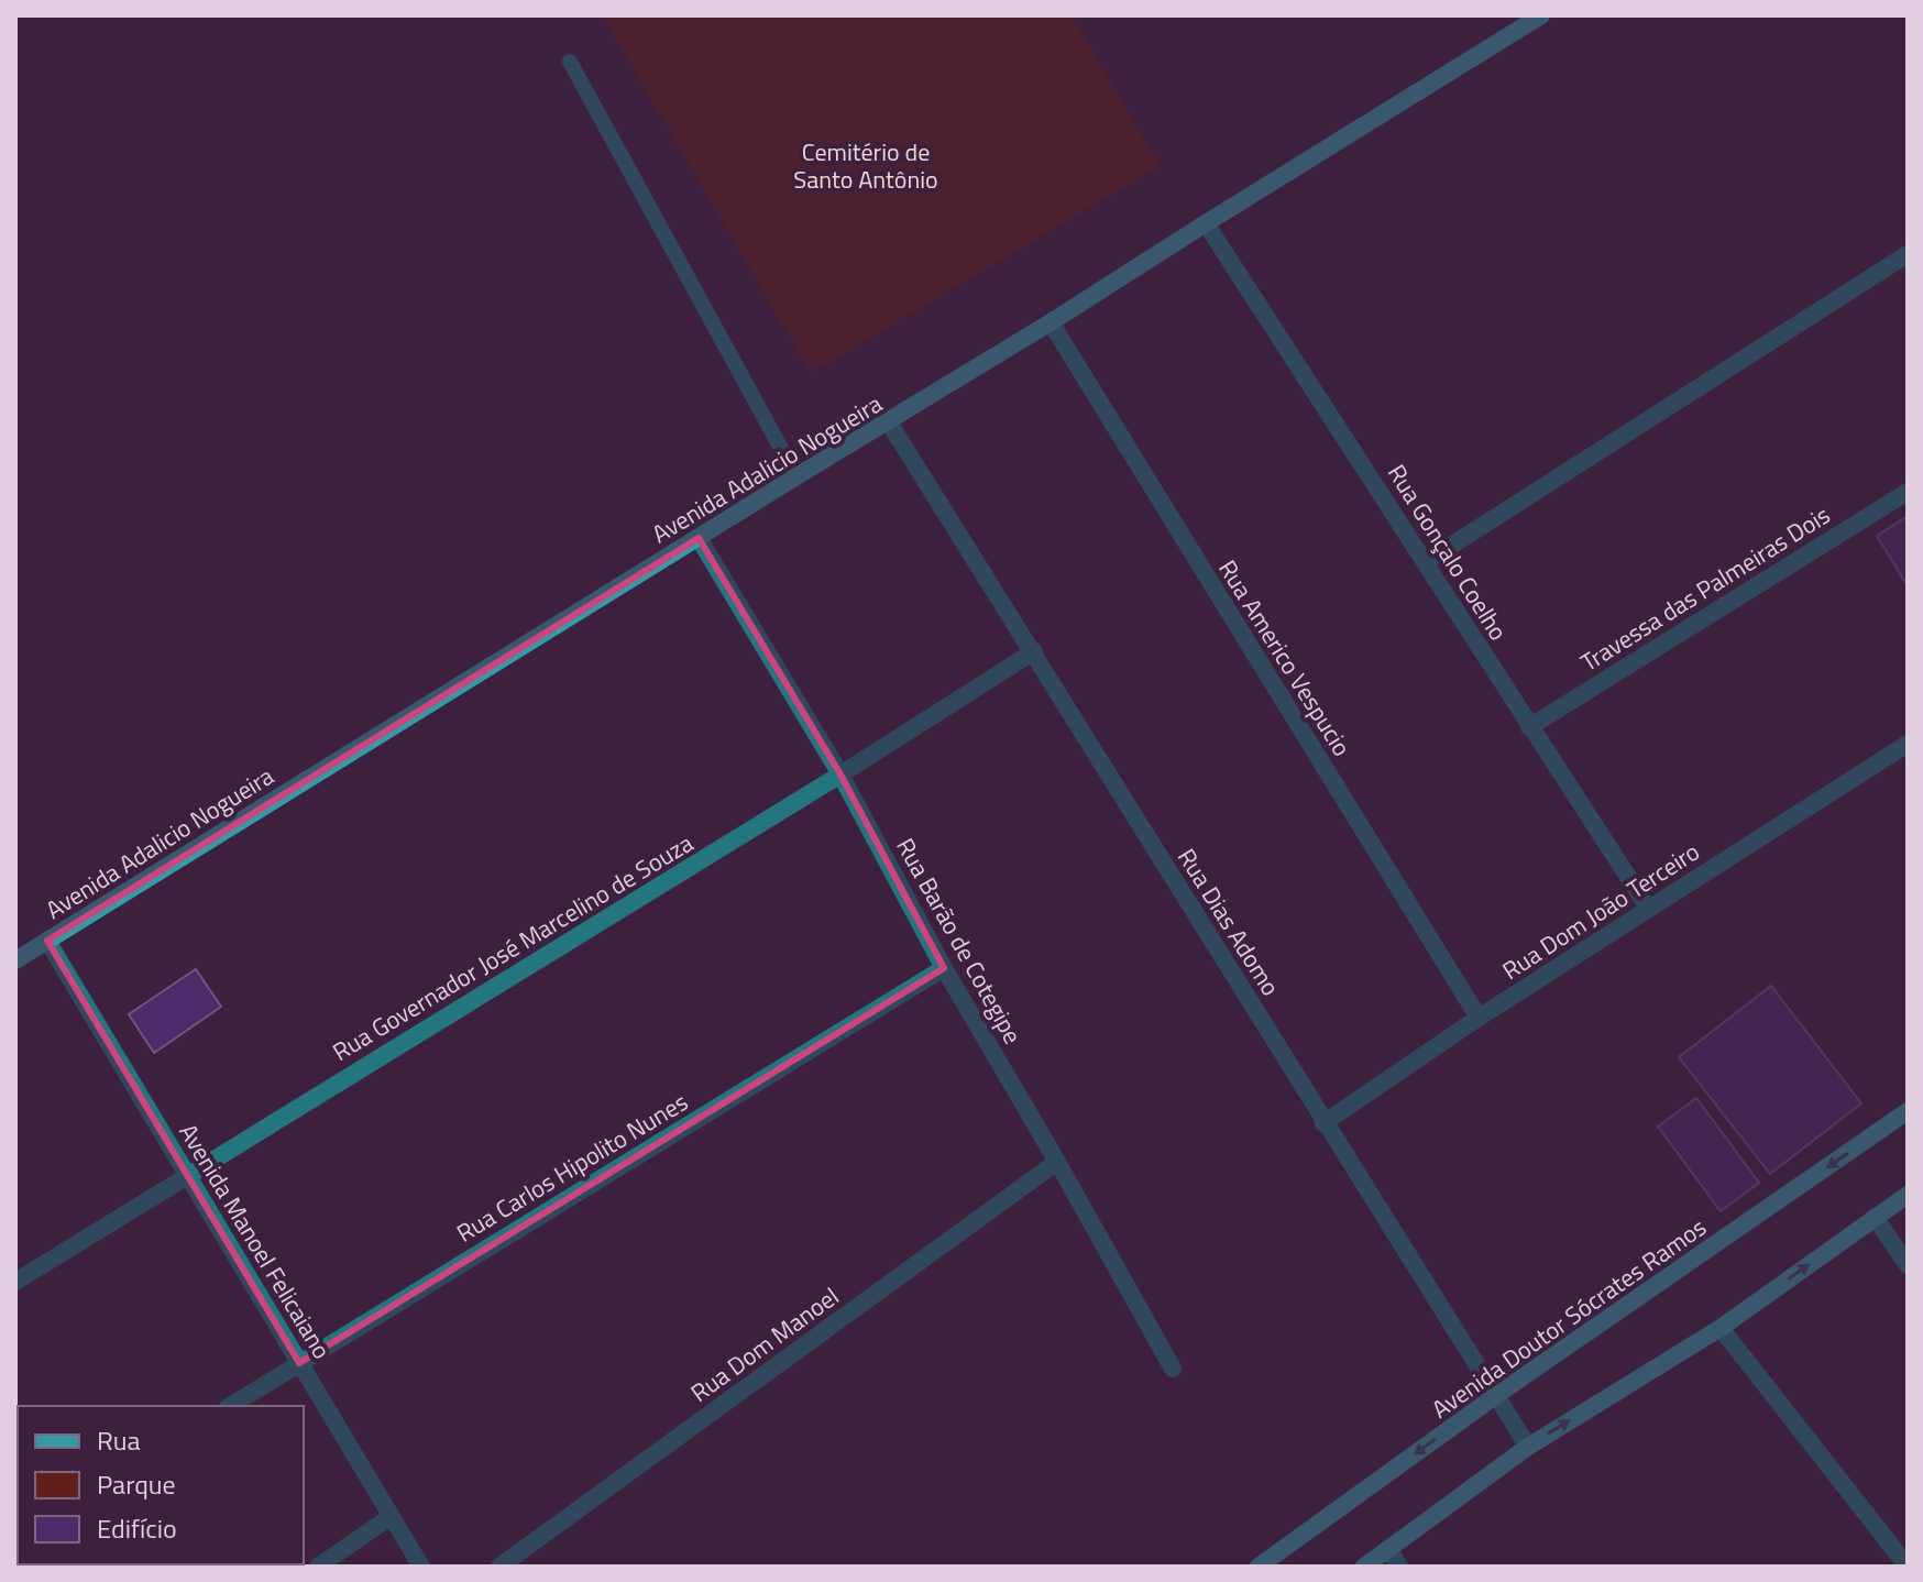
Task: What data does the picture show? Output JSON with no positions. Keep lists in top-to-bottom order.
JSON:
{
  "streets": {
    "street": [
      "Avenida Adalicio Nogueira",
      "Rua Gonçalo Coelho",
      "Travessa das Palmeiras Dois",
      "Rua Americo Vespucio",
      "Rua Dom João Terceiro",
      "Rua Dias Adomo",
      "Rua Barão de Cotegipe",
      "Rua Governador José Marcelino de Souza",
      "Rua Carlos Hipolito Nunes",
      "Avenida Manoel Felicaiano",
      "Avenida Doutor Sócrates Ramos",
      "Rua Dom Manoel"
    ]
  },
  "crossings": [
    ["Avenida Adalicio Nogueira", "Rua Gonçalo Coelho"],
    ["Avenida Adalicio Nogueira", "Rua Americo Vespucio"],
    ["Avenida Adalicio Nogueira", "Rua Dias Adomo"],
    ["Avenida Adalicio Nogueira", "Rua Barão de Cotegipe"],
    ["Avenida Adalicio Nogueira", "Avenida Manoel Felicaiano"],
    ["Rua Gonçalo Coelho", "Travessa das Palmeiras Dois"],
    ["Rua Gonçalo Coelho", "Rua Dom João Terceiro"],
    ["Rua Americo Vespucio", "Rua Dom João Terceiro"],
    ["Rua Dom João Terceiro", "Rua Dias Adomo"],
    ["Rua Dias Adomo", "Rua Governador José Marcelino de Souza"],
    ["Rua Dias Adomo", "Avenida Doutor Sócrates Ramos"],
    ["Rua Barão de Cotegipe", "Rua Governador José Marcelino de Souza"],
    ["Rua Barão de Cotegipe", "Rua Carlos Hipolito Nunes"],
    ["Rua Barão de Cotegipe", "Rua Dom Manoel"],
    ["Rua Governador José Marcelino de Souza", "Avenida Manoel Felicaiano"],
    ["Rua Carlos Hipolito Nunes", "Avenida Manoel Felicaiano"]
  ],
  "parks": ["Cemitério de Santo Antônio"],
  "legend": ["Rua", "Parque", "Edifício"]
}
